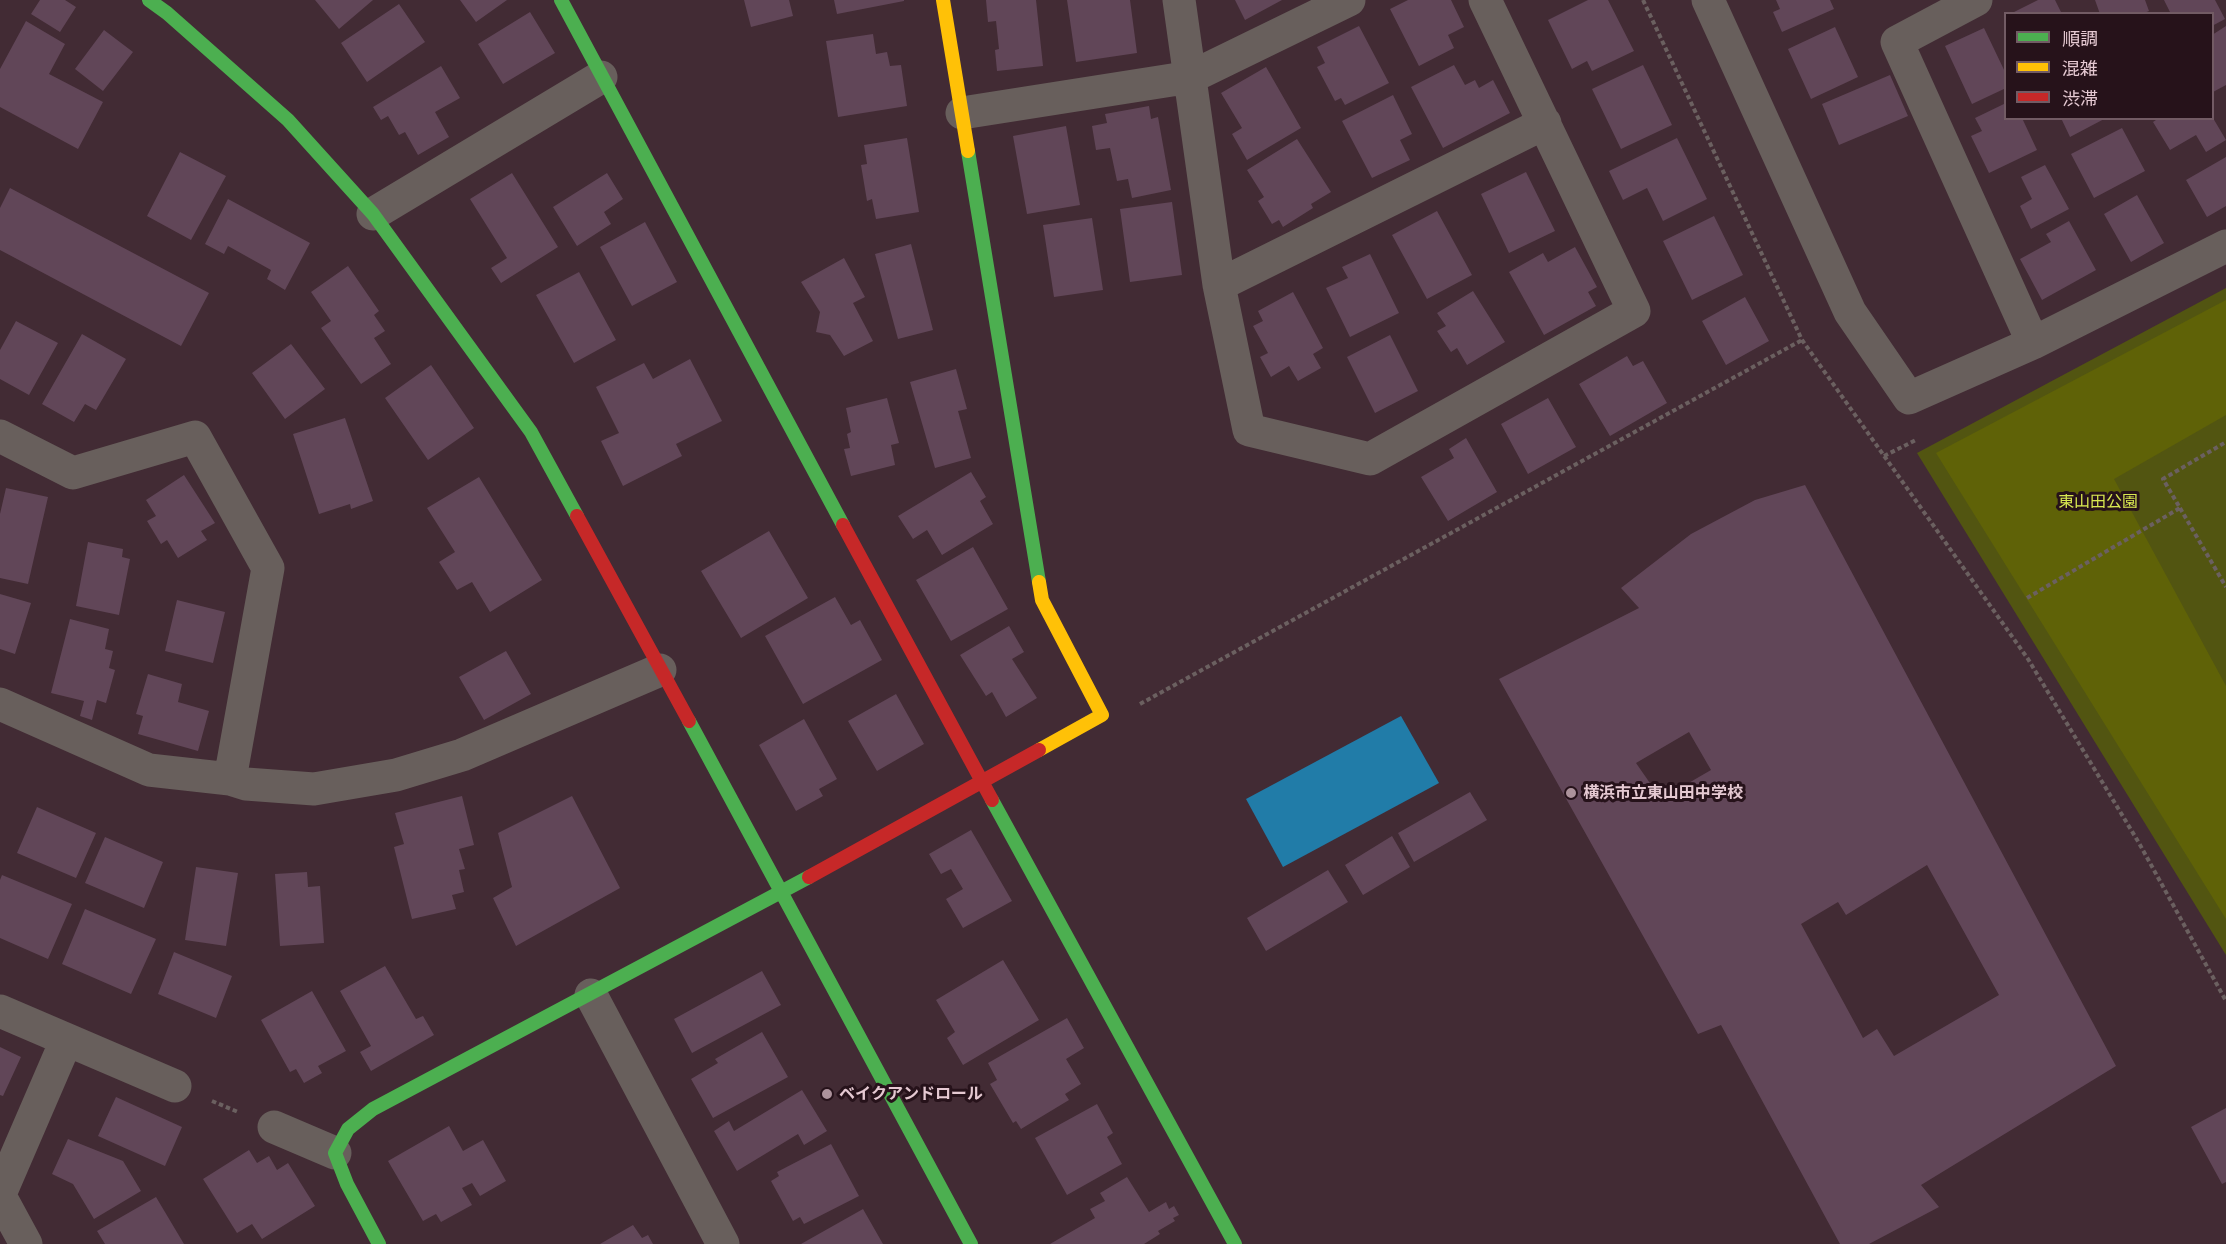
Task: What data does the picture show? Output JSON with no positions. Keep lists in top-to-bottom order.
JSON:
{
  "parks": ["東山田公園"],
  "places": ["横浜市立東山田中学校", "ベイクアンドロール"],
  "legend": ["順調", "混雑", "渋滞"]
}
